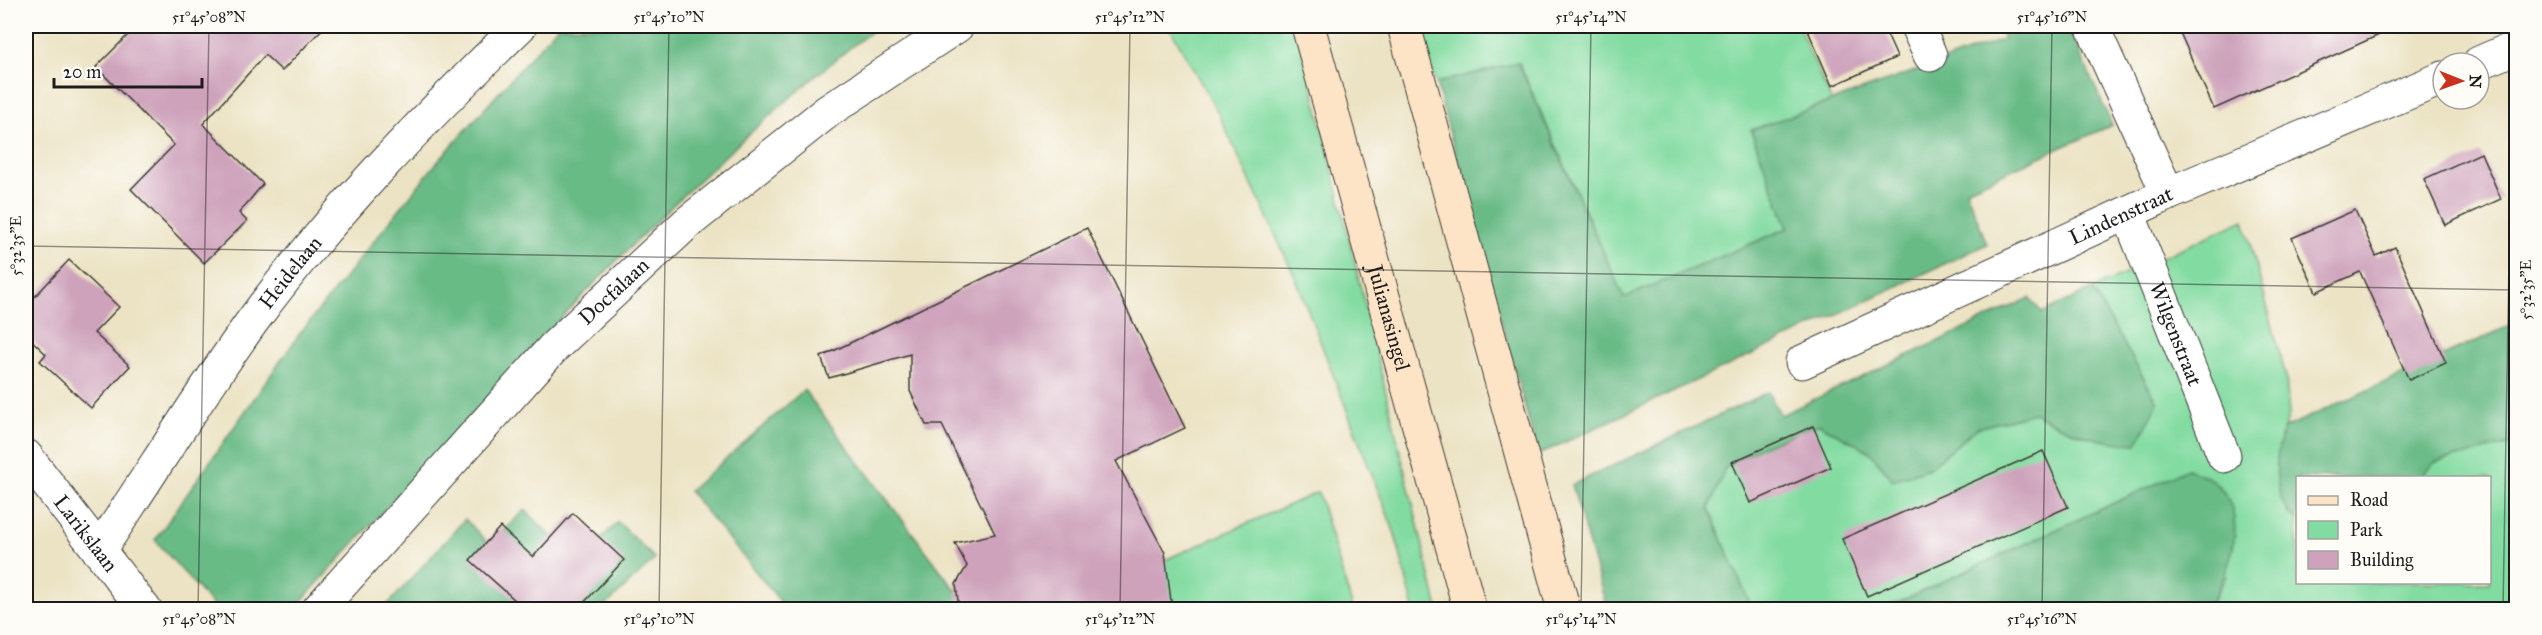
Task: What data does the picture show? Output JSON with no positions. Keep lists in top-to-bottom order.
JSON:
{
  "streets": {
    "main road": ["Julianasingel"],
    "street": [
      "Lindenstraat",
      "Heidelaan",
      "Docfalaan",
      "Wilgenstraat",
      "Larikslaan"
    ]
  },
  "crossings": [
    ["Lindenstraat", "Wilgenstraat"],
    ["Heidelaan", "Larikslaan"]
  ],
  "legend": ["Road", "Park", "Building"],
  "scale_bar": "20 m",
  "north": "right",
  "coordinates": [
    "51°45'08\"N",
    "51°45'10\"N",
    "51°45'12\"N",
    "51°45'14\"N",
    "51°45'16\"N",
    "5°32'35\"E"
  ]
}
